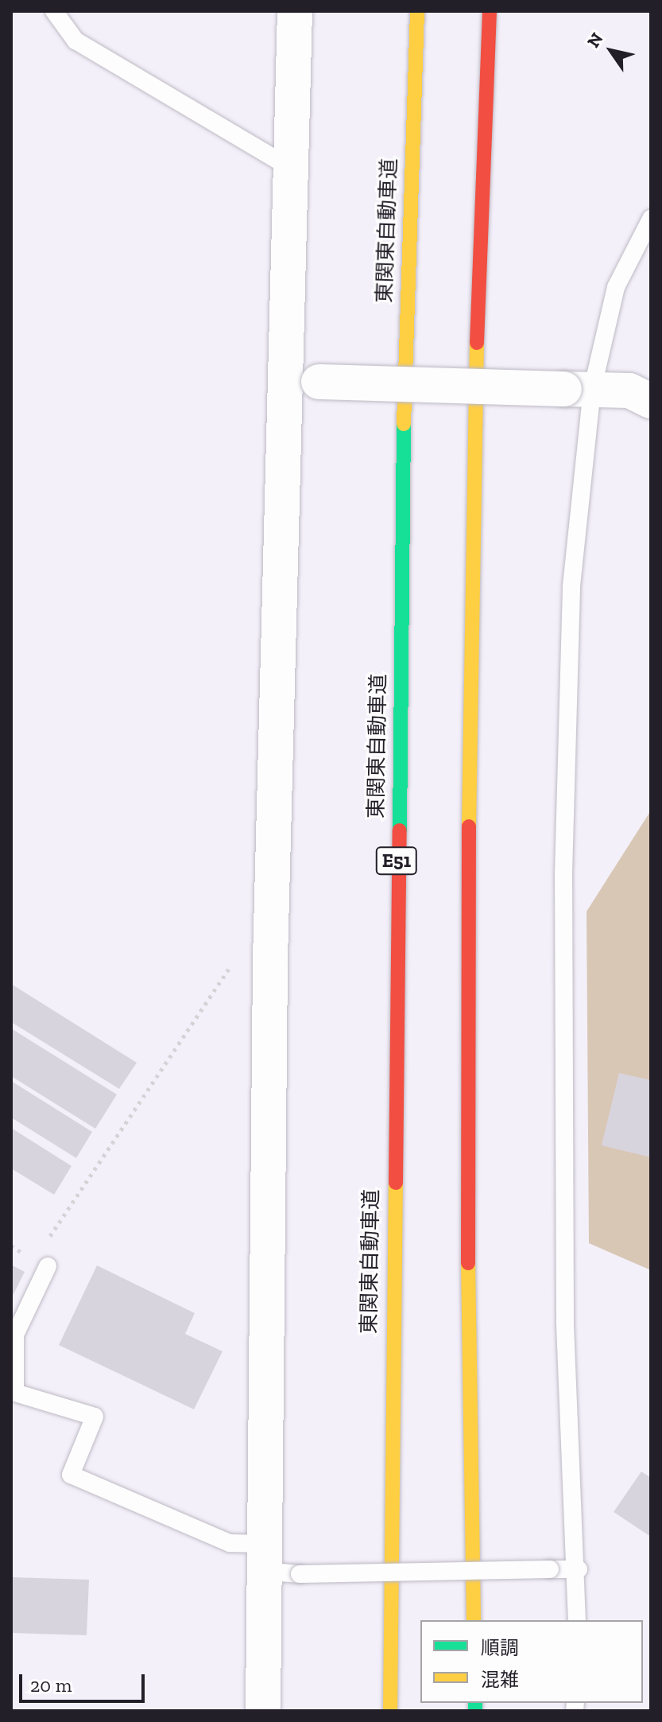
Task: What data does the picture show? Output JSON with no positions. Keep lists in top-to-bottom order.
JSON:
{
  "streets": {
    "highway": ["東関東自動車道", "E51"]
  },
  "legend": ["順調", "混雑"],
  "scale_bar": "20 m",
  "north": "top left"
}
